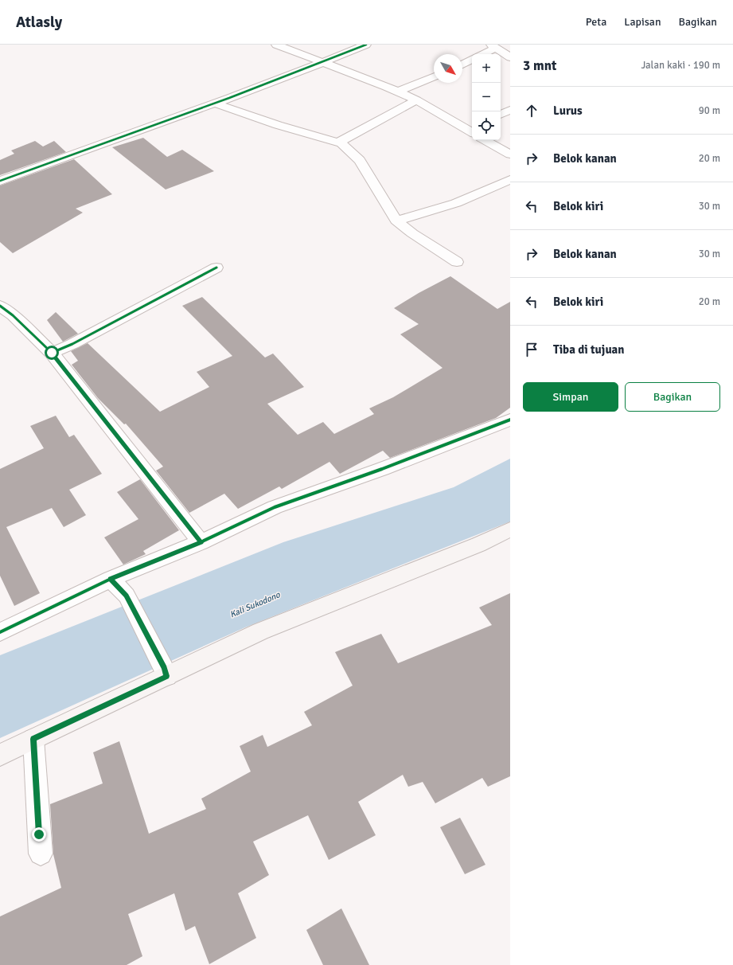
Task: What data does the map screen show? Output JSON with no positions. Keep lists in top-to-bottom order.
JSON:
{
  "water": ["Kali Sukodono"],
  "north": "bottom right",
  "page": {
    "header": "Atlasly",
    "nav": ["Peta", "Lapisan", "Bagikan"],
    "heading": ["3 mnt", "Jalan kaki · 190 m"],
    "map_buttons": ["+", "−"],
    "list": [
      ["Lurus", "90 m"],
      ["Belok kanan", "20 m"],
      ["Belok kiri", "30 m"],
      ["Belok kanan", "30 m"],
      ["Belok kiri", "20 m"],
      "Tiba di tujuan"
    ],
    "buttons": ["Simpan", "Bagikan"]
  }
}
